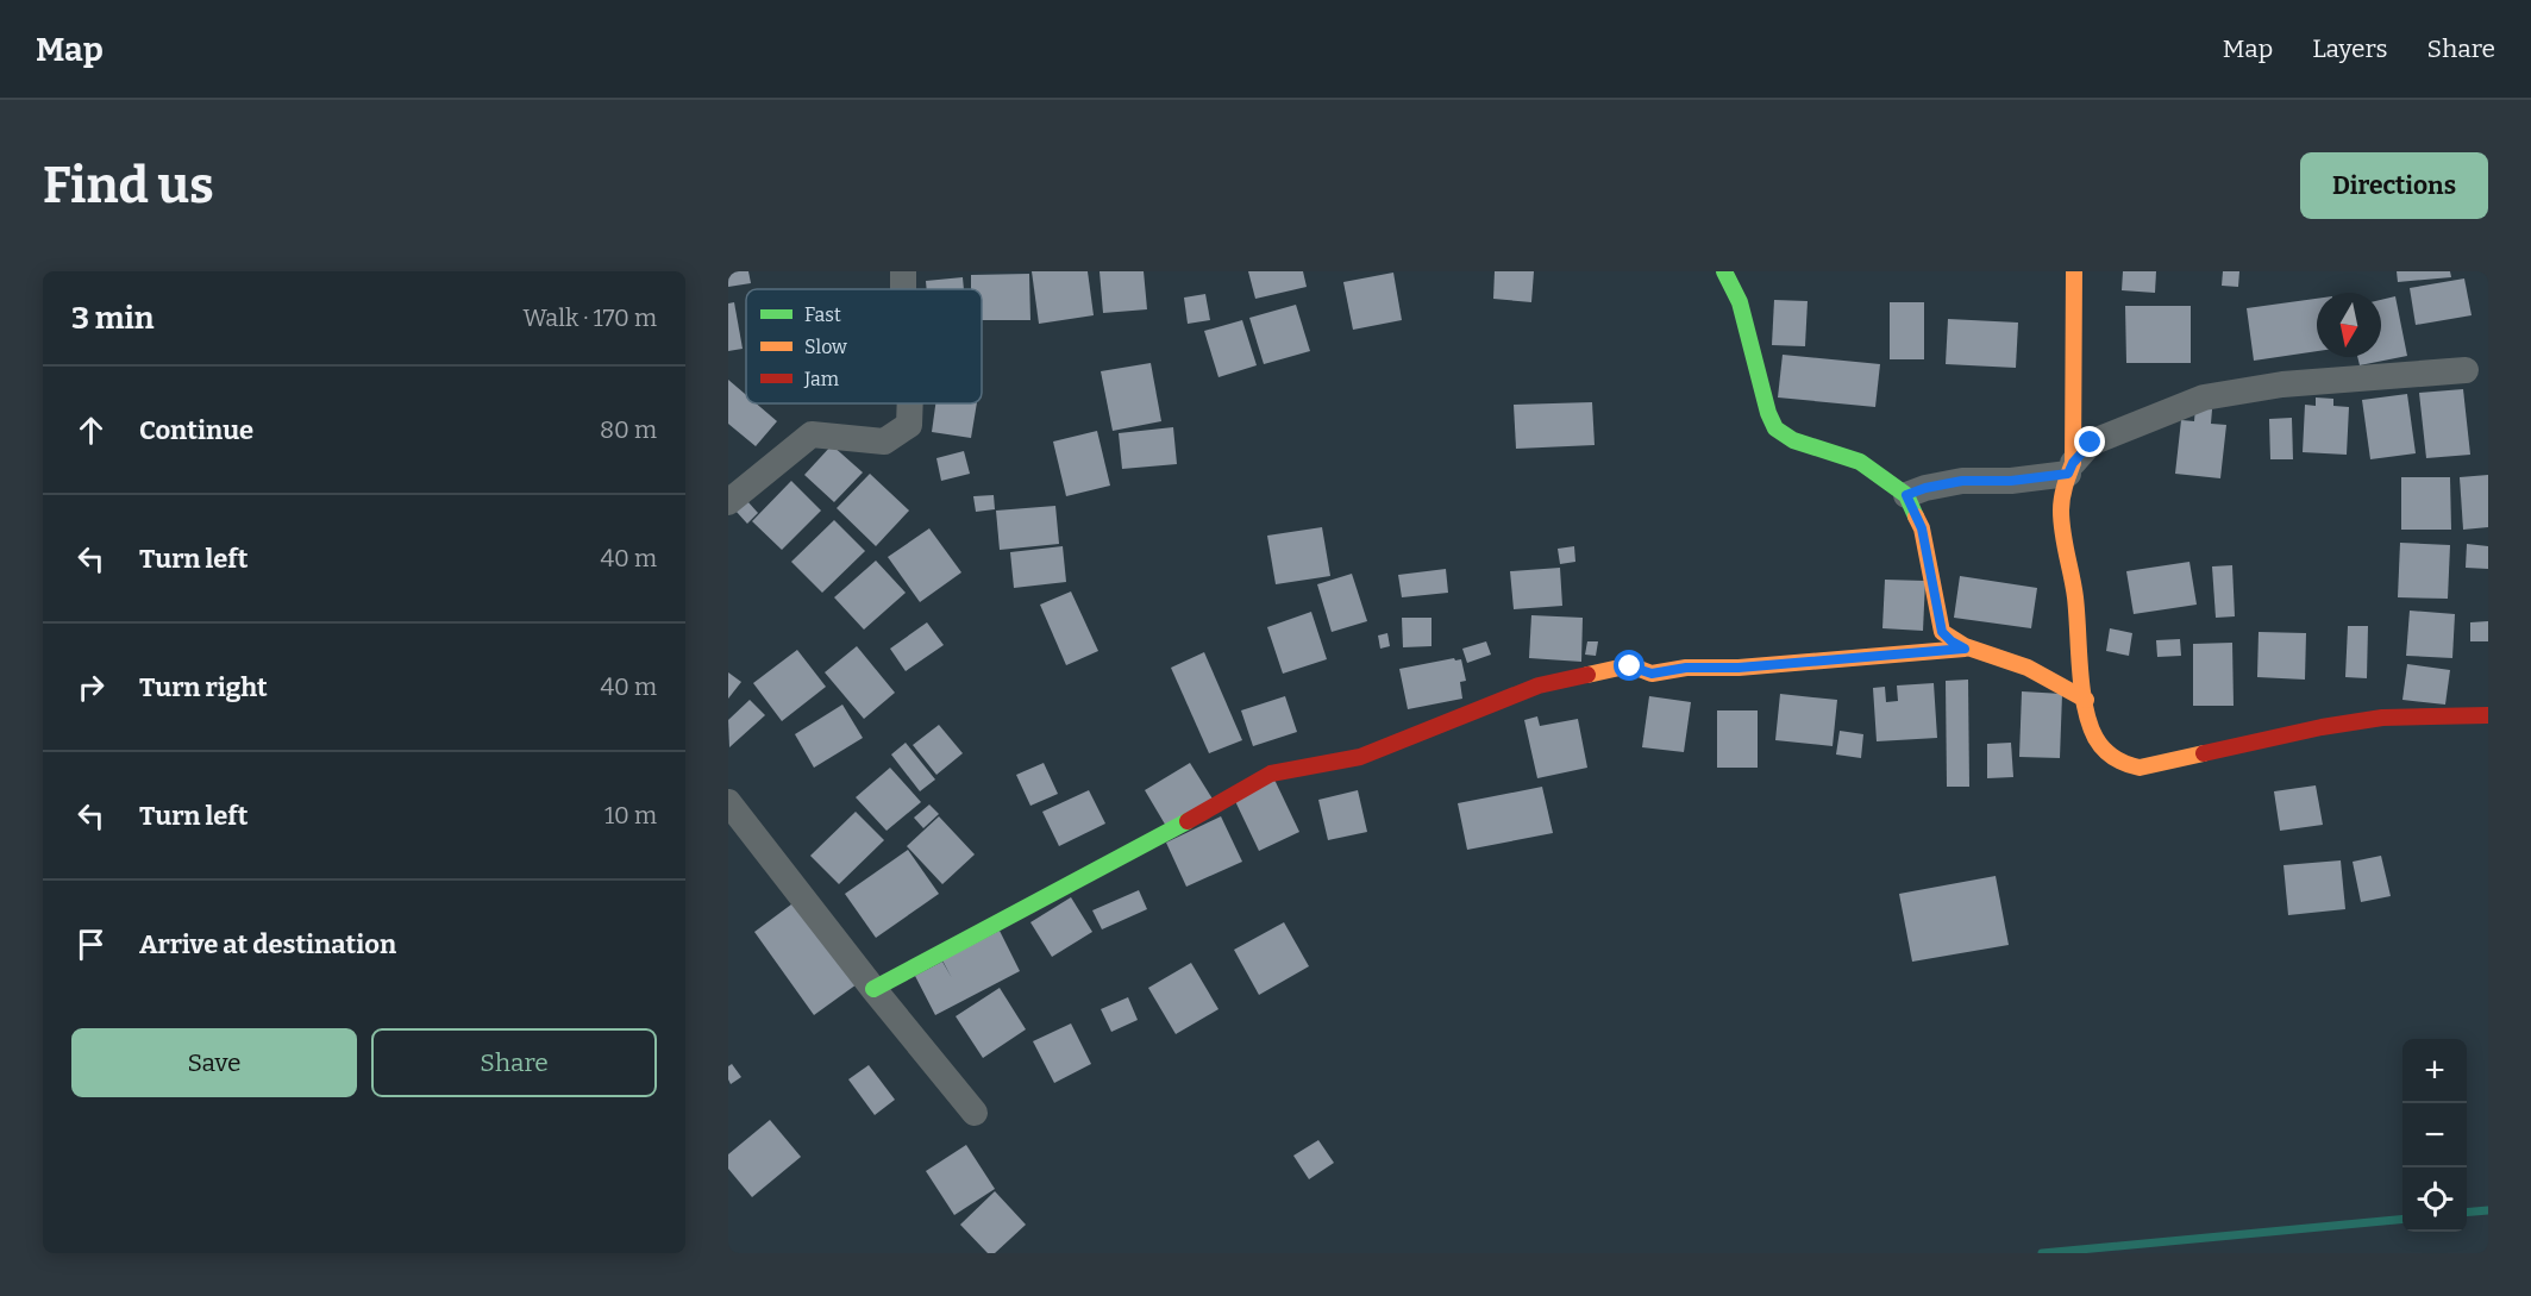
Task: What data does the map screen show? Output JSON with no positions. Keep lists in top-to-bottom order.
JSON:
{
  "legend": ["Fast", "Slow", "Jam"],
  "north": "bottom",
  "page": {
    "header": "Map",
    "nav": ["Map", "Layers", "Share"],
    "buttons": [
      "Directions",
      ["Save", "Share"]
    ],
    "title": "Find us",
    "heading": ["3 min", "Walk · 170 m"],
    "list": [
      ["Continue", "80 m"],
      ["Turn left", "40 m"],
      ["Turn right", "40 m"],
      ["Turn left", "10 m"],
      "Arrive at destination"
    ],
    "map_buttons": ["+", "−"]
  }
}
